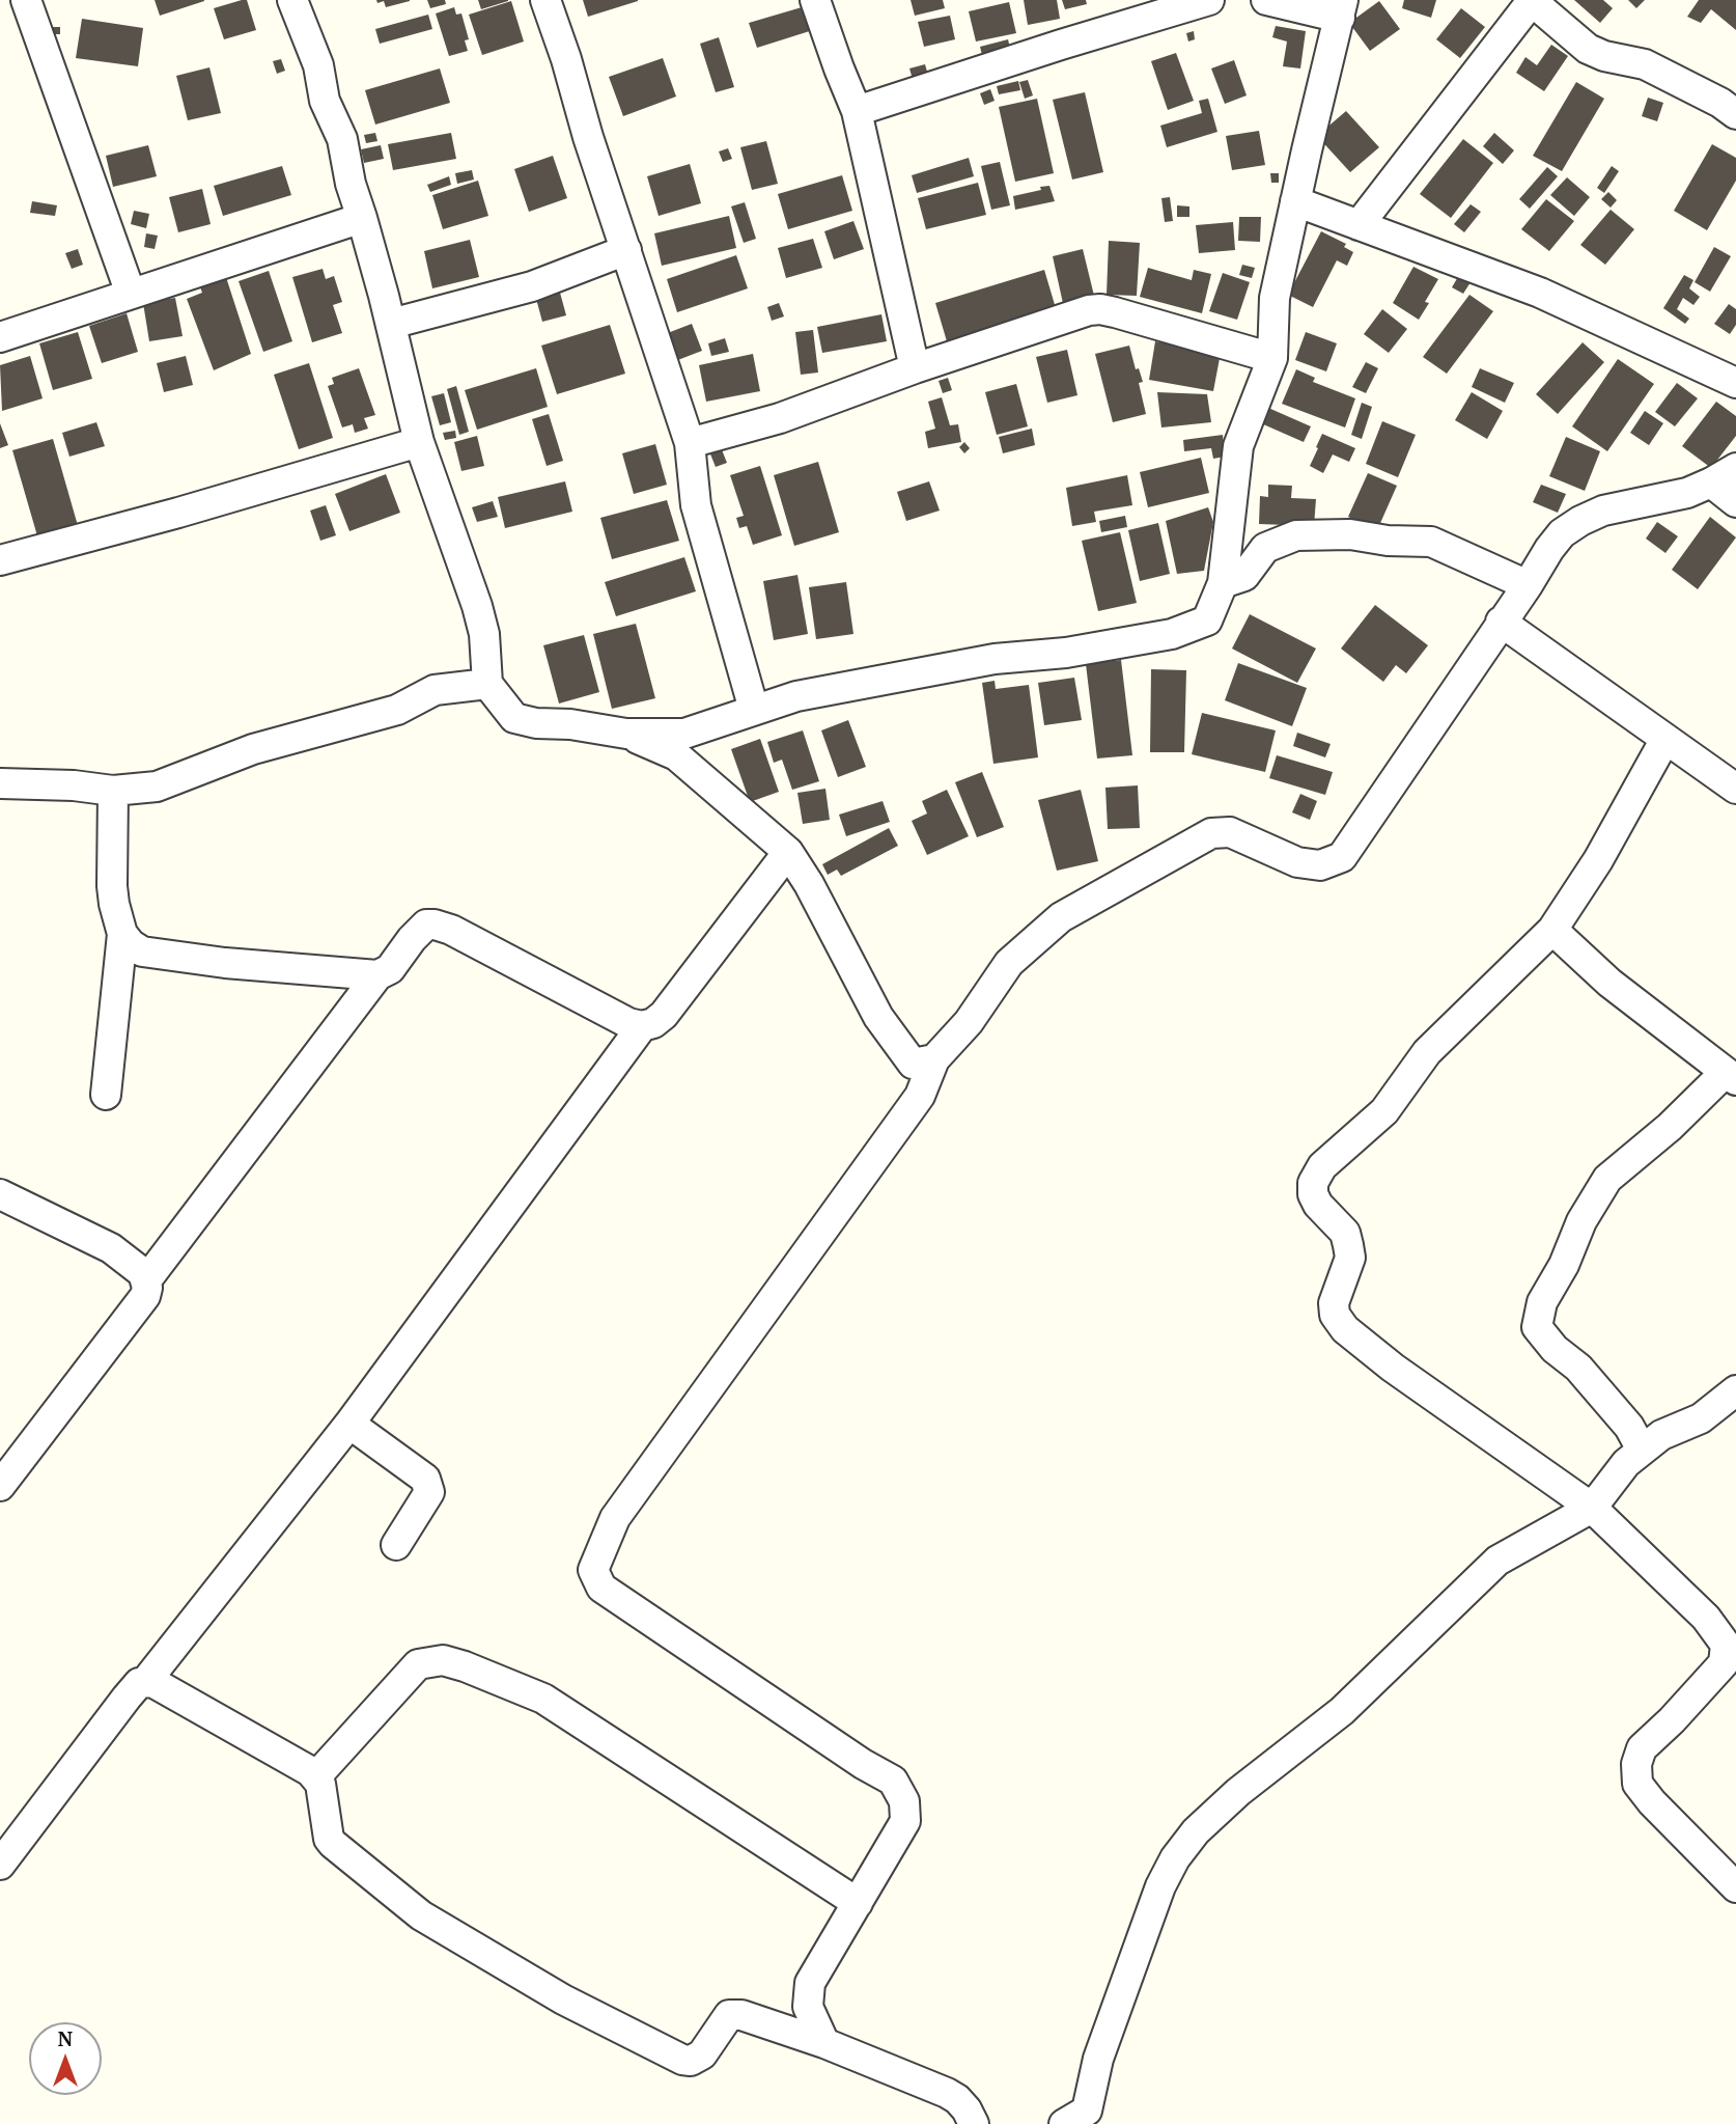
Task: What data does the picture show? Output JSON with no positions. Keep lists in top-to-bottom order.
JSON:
{
  "north": "top"
}
